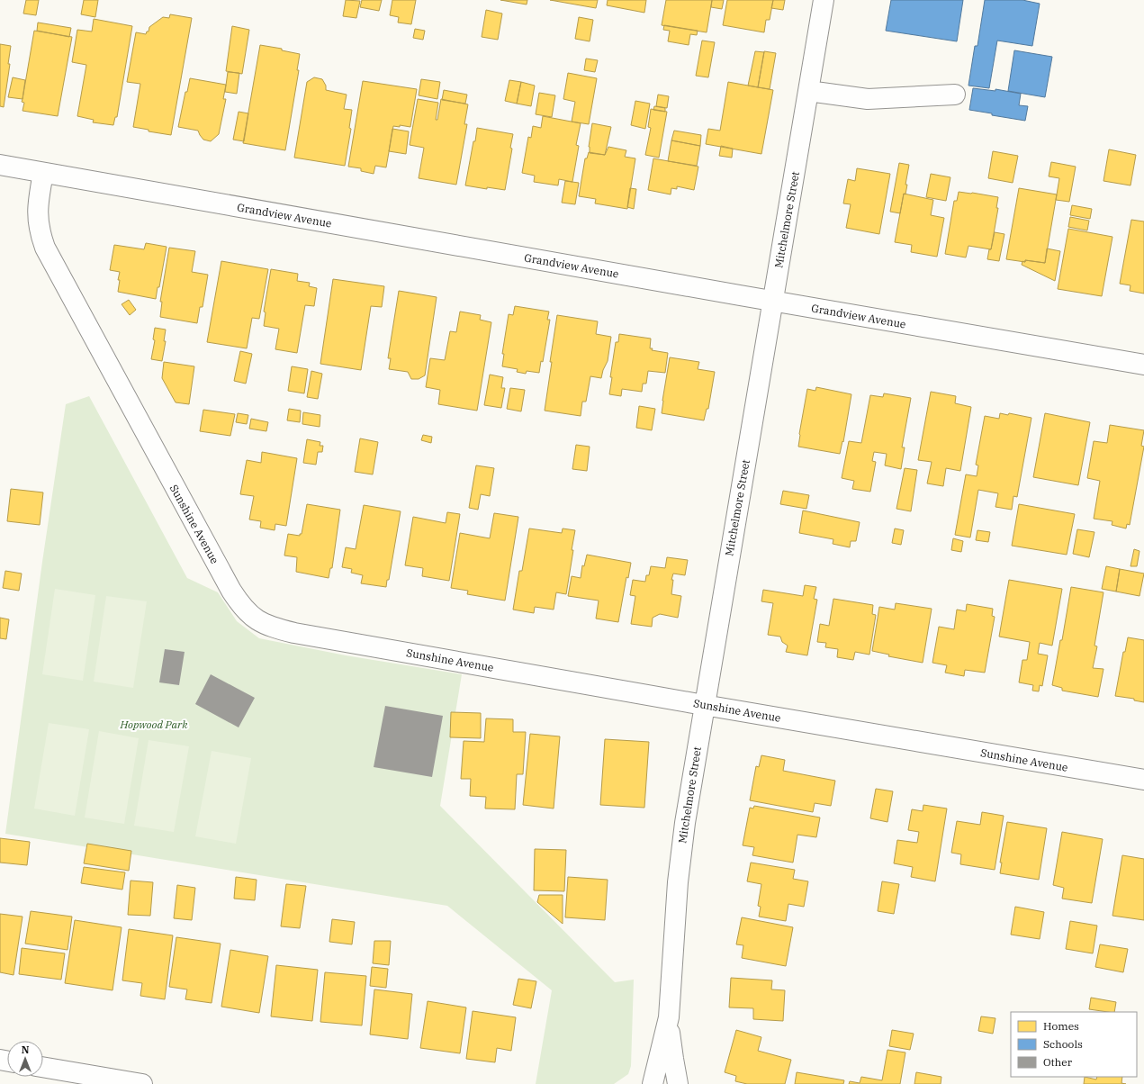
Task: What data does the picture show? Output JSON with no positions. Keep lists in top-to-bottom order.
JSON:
{
  "streets": {
    "street": ["Grandview Avenue", "Mitchelmore Street", "Sunshine Avenue"]
  },
  "crossings": [
    ["Grandview Avenue", "Mitchelmore Street"],
    ["Grandview Avenue", "Sunshine Avenue"],
    ["Mitchelmore Street", "Sunshine Avenue"]
  ],
  "parks": ["Hopwood Park"],
  "legend": ["Homes", "Schools", "Other"],
  "north": "top"
}
